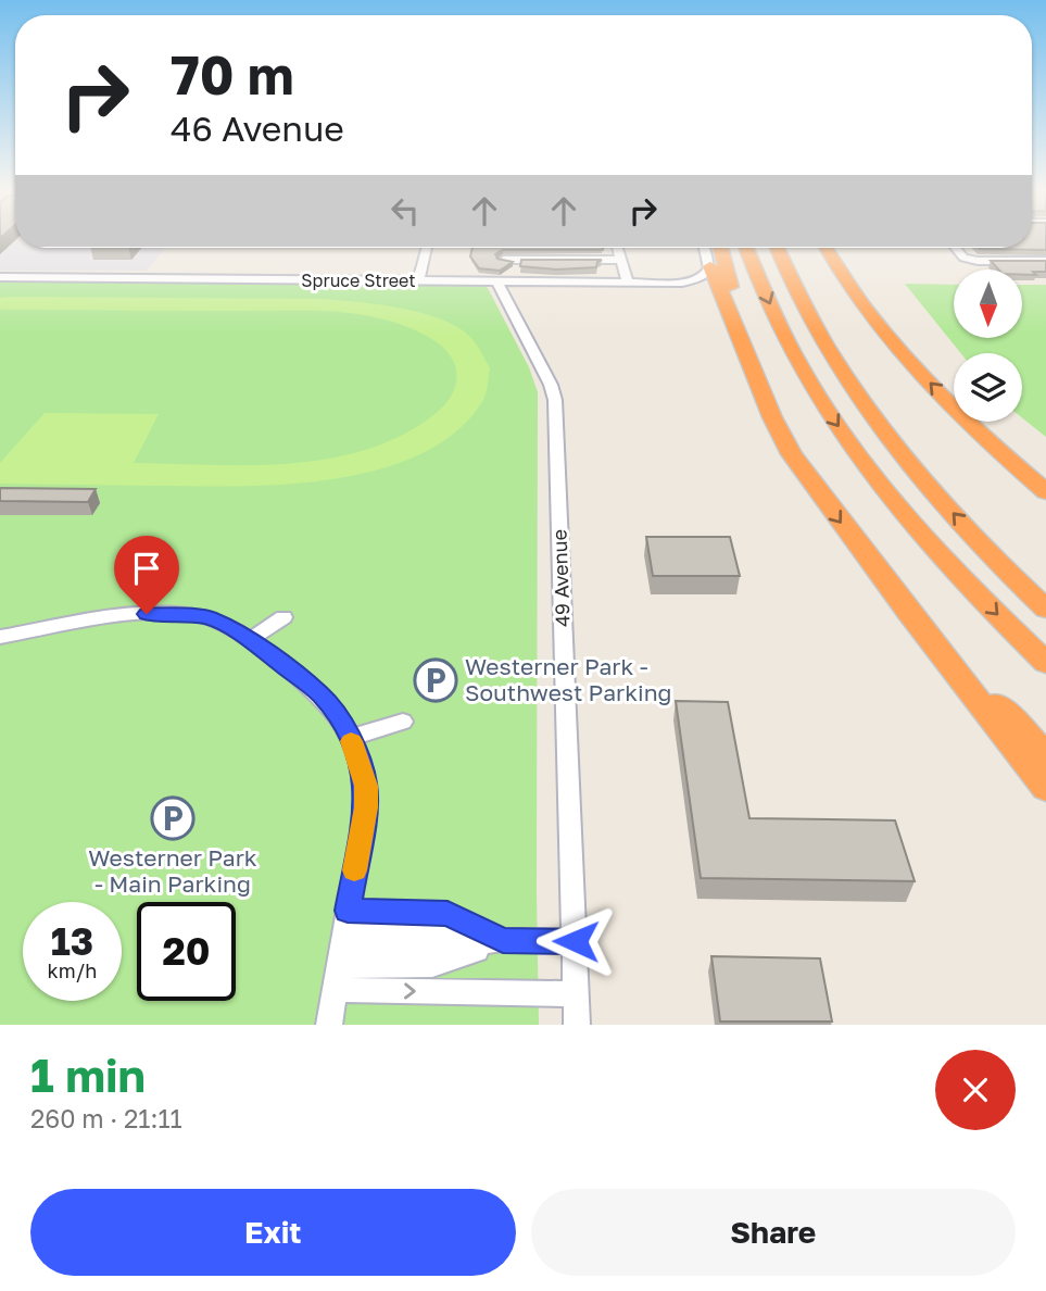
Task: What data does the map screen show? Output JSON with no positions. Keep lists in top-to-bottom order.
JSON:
{
  "streets": {
    "street": ["Spruce Street", "49 Avenue"]
  },
  "crossings": [
    ["Spruce Street", "49 Avenue"]
  ],
  "places": {
    "parking": ["Westerner Park - Southwest Parking", "Westerner Park - Main Parking"]
  },
  "north": "bottom",
  "page": {
    "turn": ["70 m", "46 Avenue"],
    "speed": "13 km/h",
    "limit": "20",
    "heading": ["1 min", "260 m · 21:11"],
    "buttons": ["Exit", "Share"]
  }
}
